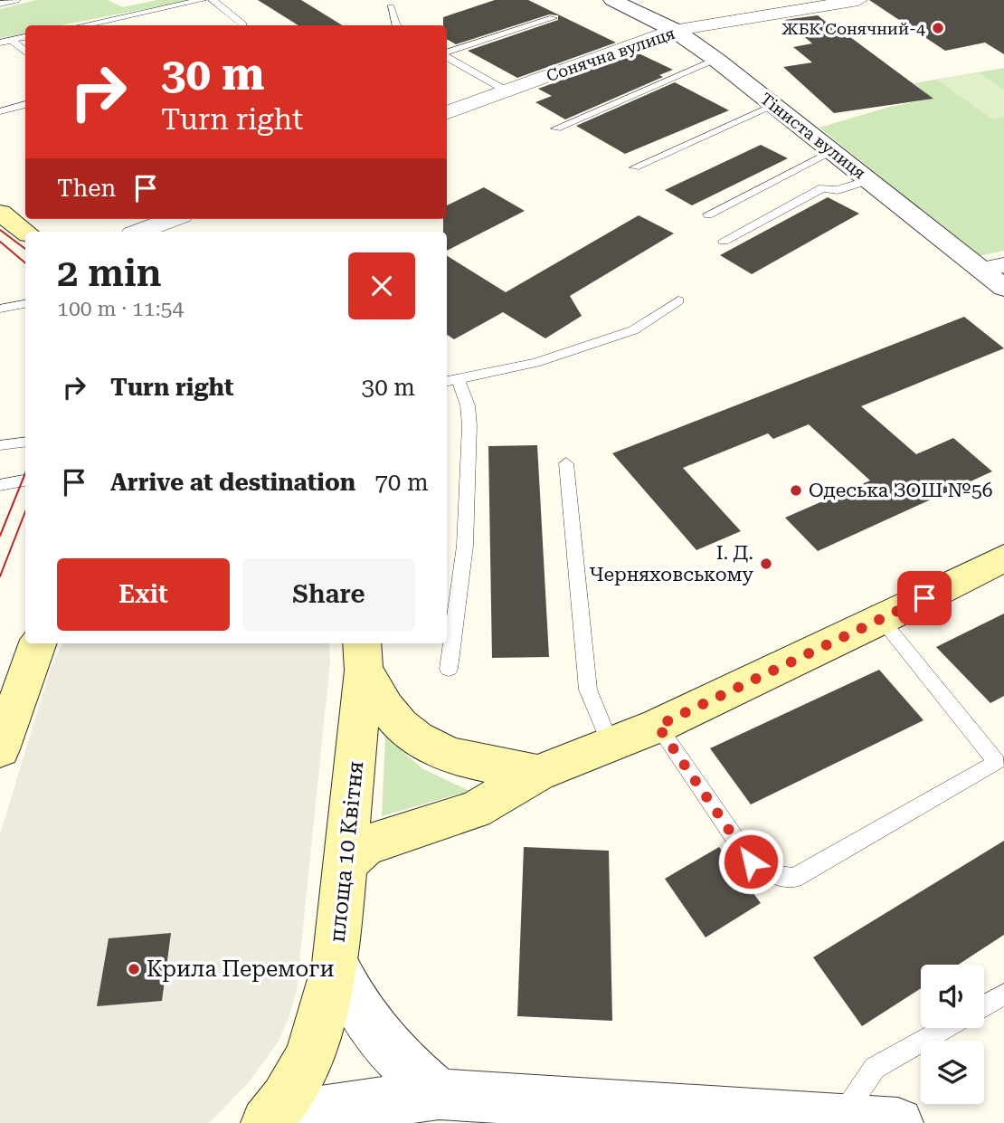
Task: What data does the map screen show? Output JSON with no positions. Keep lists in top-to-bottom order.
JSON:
{
  "streets": {
    "main road": ["площа 10 Квітня"],
    "street": ["Сонячна вулиця", "Тіниста вулиця"]
  },
  "crossings": [
    ["Сонячна вулиця", "Тіниста вулиця"]
  ],
  "places": [
    "ЖБК Сонячний-4",
    "Одеська ЗОШ №56",
    "І. Д. Черняховському",
    "Крила Перемоги"
  ],
  "page": {
    "turn": ["30 m", "Turn right"],
    "then": "Then",
    "heading": ["2 min", "100 m · 11:54"],
    "list": [
      {
        "name": "Turn right",
        "value": "30 m"
      },
      {
        "name": "Arrive at destination",
        "value": "70 m"
      }
    ],
    "buttons": ["Exit", "Share"]
  }
}
